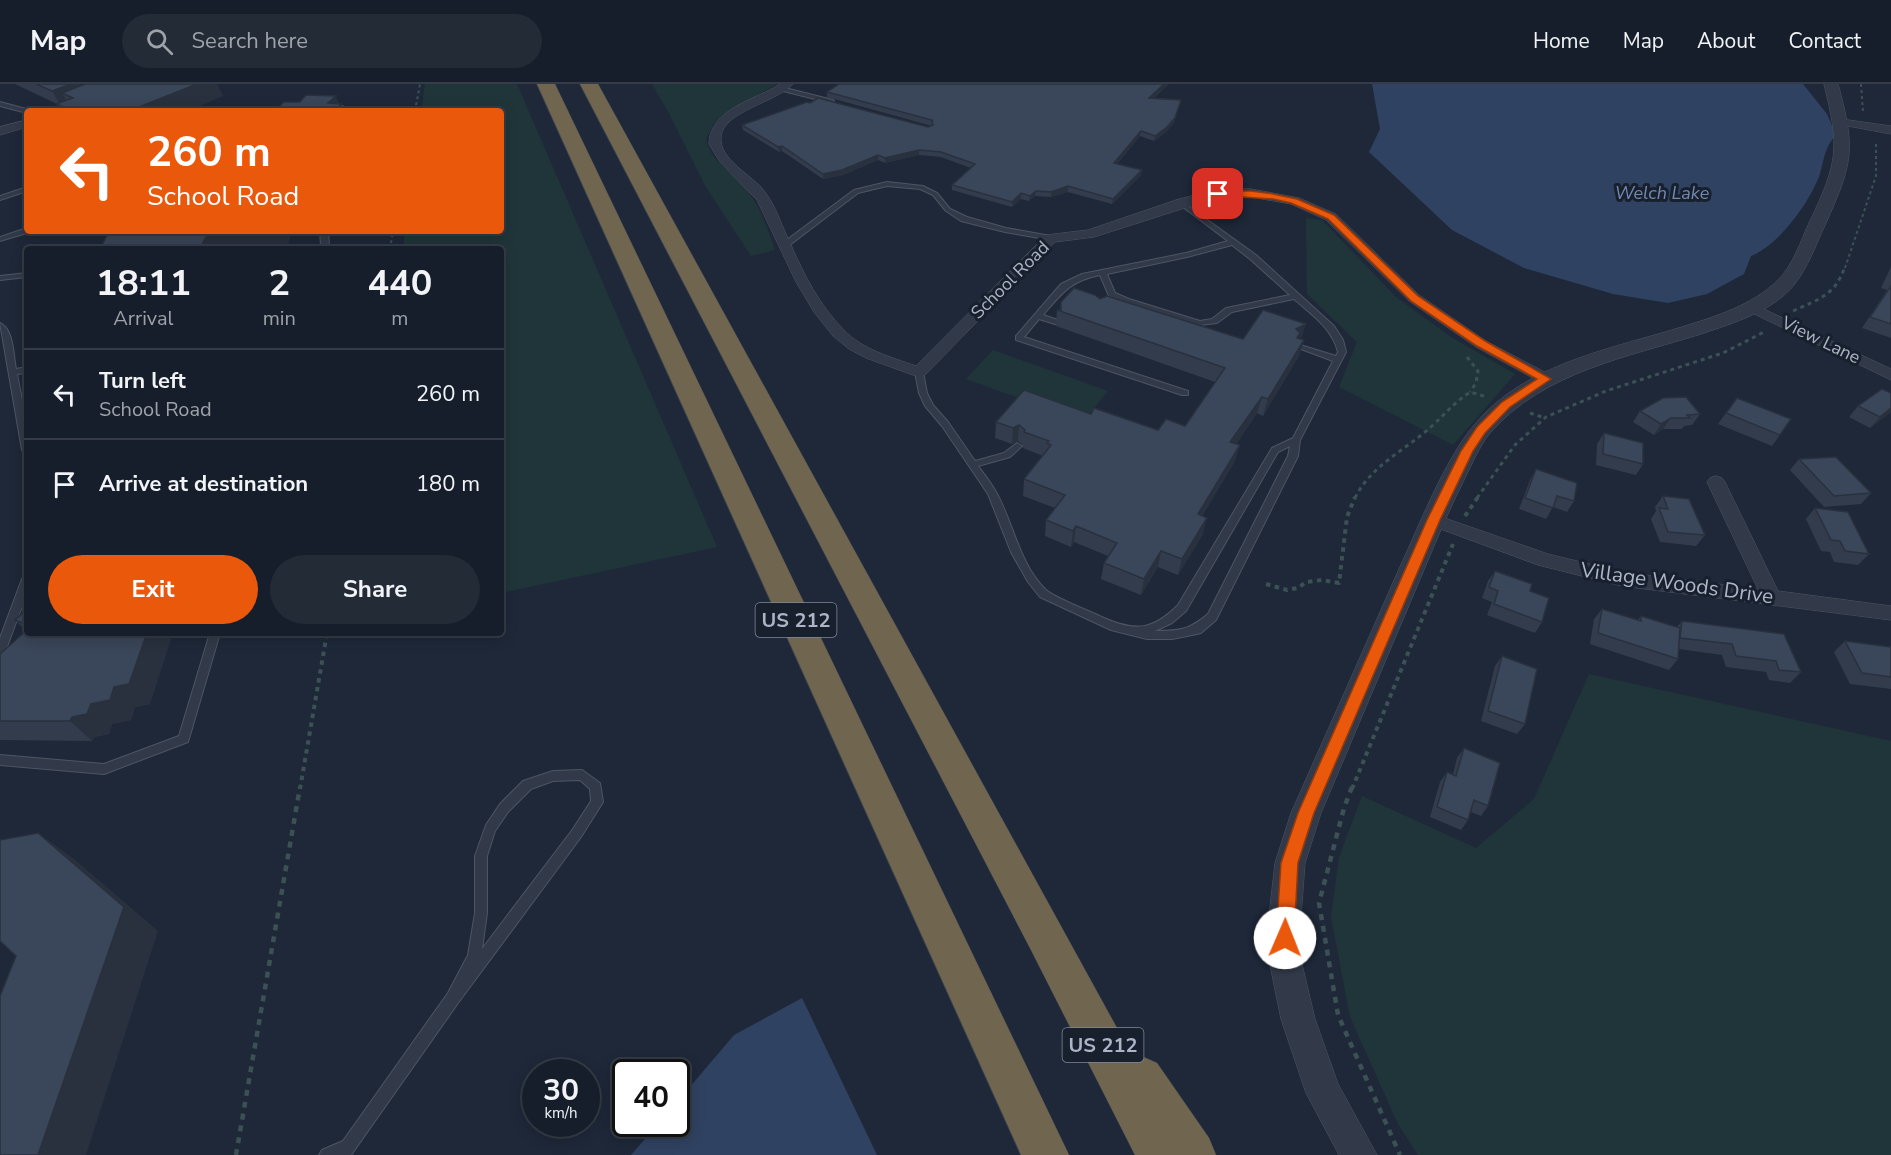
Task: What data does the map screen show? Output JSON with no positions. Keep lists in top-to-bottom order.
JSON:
{
  "streets": {
    "highway": ["US 212"],
    "street": ["School Road", "View Lane", "Village Woods Drive"]
  },
  "water": ["Welch Lake"],
  "page": {
    "header": "Map",
    "search": "Search here",
    "nav": [
      "Home",
      "Map",
      "About",
      "Contact"
    ],
    "turn": ["260 m", "School Road"],
    "eta": [
      "18:11",
      "Arrival",
      "2",
      "min",
      "440",
      "m"
    ],
    "list": [
      {
        "name": "Turn left",
        "note": "School Road",
        "value": "260 m"
      },
      {
        "name": "Arrive at destination",
        "value": "180 m"
      }
    ],
    "buttons": ["Exit", "Share"],
    "speed": "30 km/h",
    "limit": "40"
  }
}
